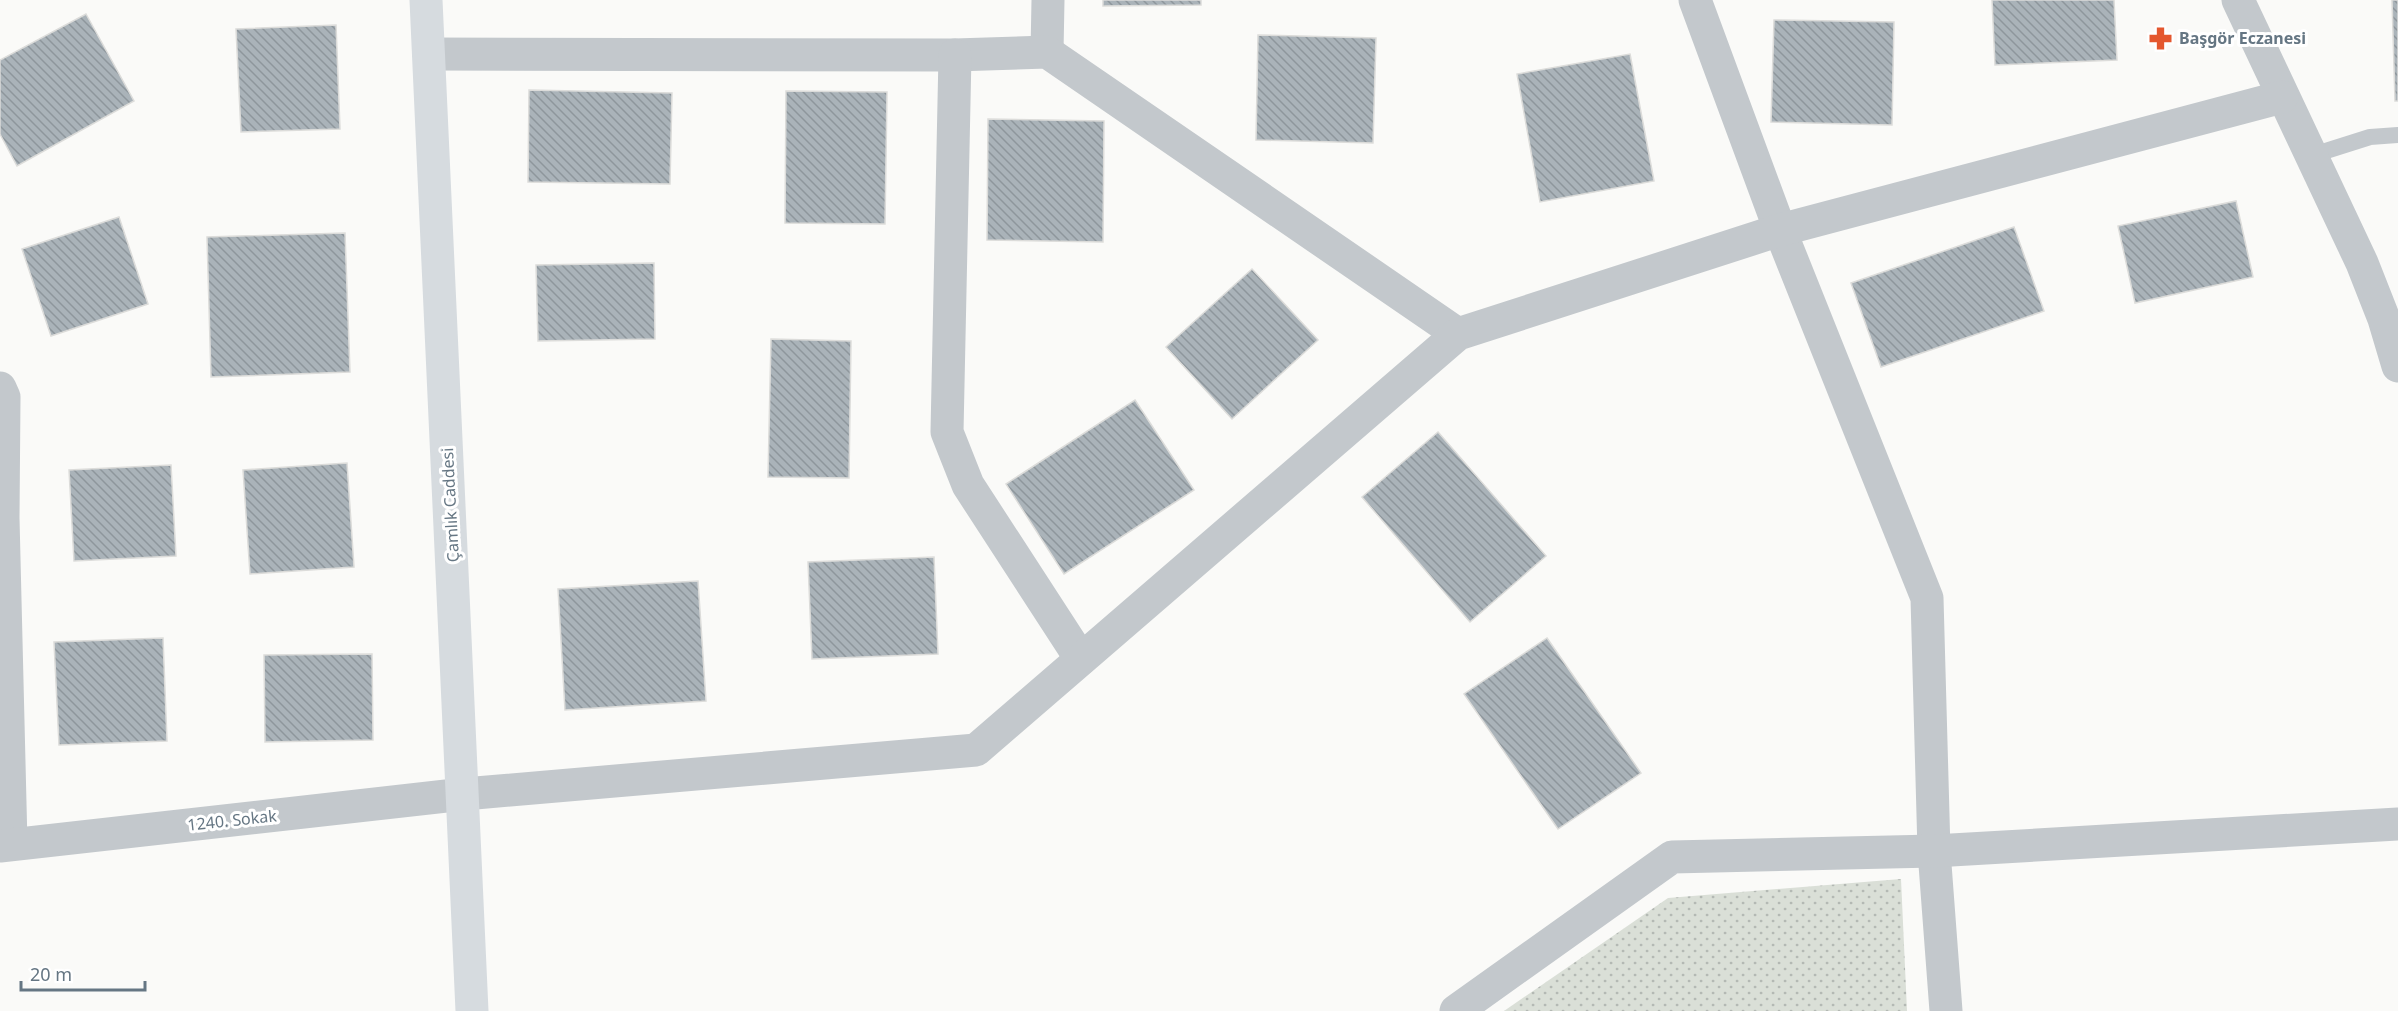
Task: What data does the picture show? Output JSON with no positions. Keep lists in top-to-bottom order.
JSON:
{
  "streets": {
    "street": ["Çamlık Caddesi", "1240. Sokak"]
  },
  "crossings": [
    ["Çamlık Caddesi", "1240. Sokak"]
  ],
  "places": {
    "pharmacy": ["Başgör Eczanesi"]
  },
  "scale_bar": "20 m"
}
